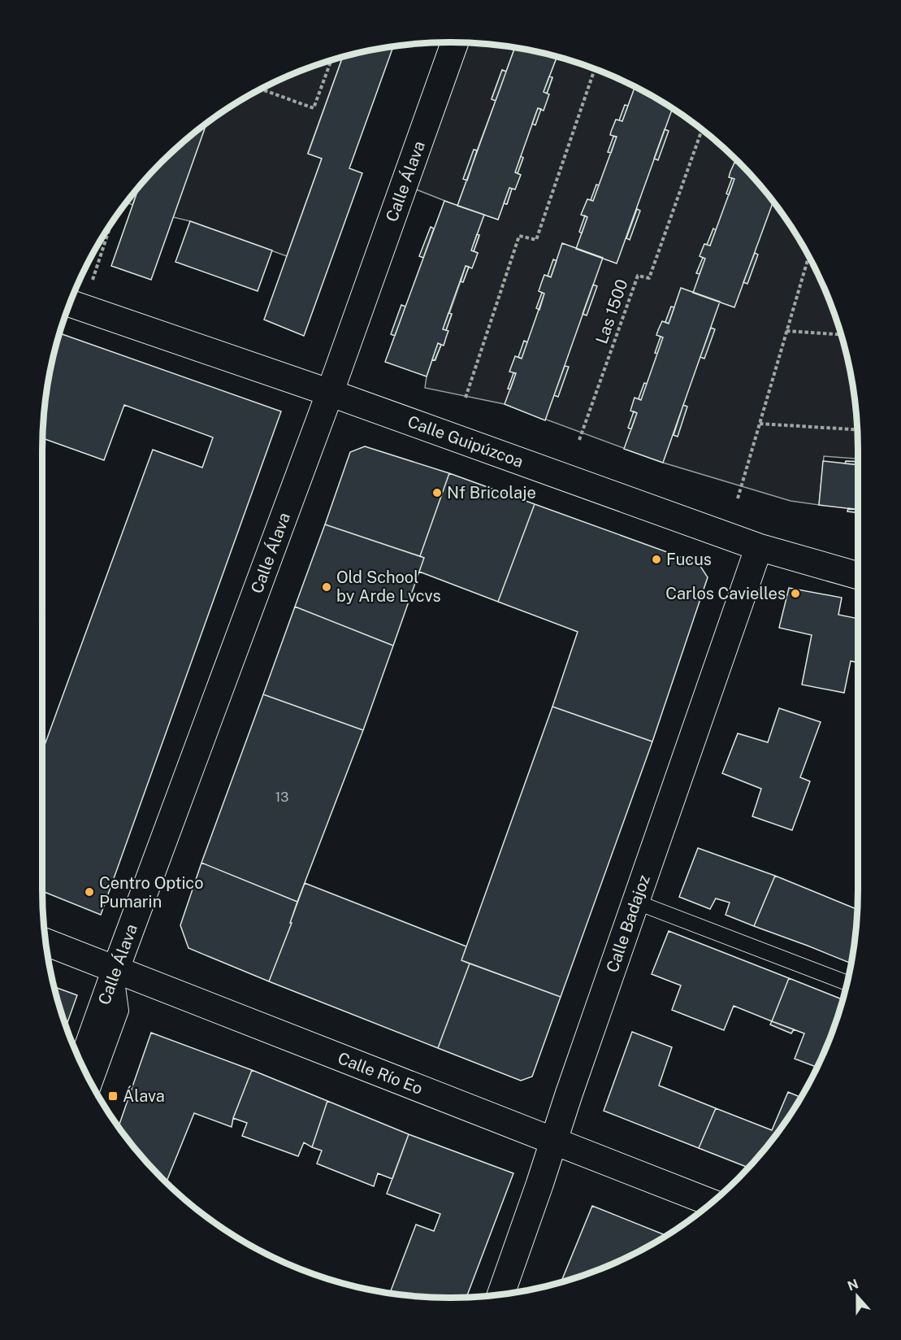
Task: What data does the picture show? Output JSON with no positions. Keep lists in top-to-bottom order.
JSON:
{
  "streets": {
    "street": [
      "Calle Álava",
      "Calle Guipúzcoa",
      "Calle Badajoz",
      "Calle Río Eo"
    ],
    "path": ["Las 1500"]
  },
  "crossings": [
    ["Calle Álava", "Calle Guipúzcoa"],
    ["Calle Álava", "Calle Río Eo"],
    ["Calle Guipúzcoa", "Calle Badajoz"],
    ["Calle Badajoz", "Calle Río Eo"]
  ],
  "places": {
    "other": [
      "Nf Bricolaje",
      "Fucus",
      "Old School by Arde Lvcvs",
      "Carlos Cavielles",
      "Centro Optico Pumarin"
    ],
    "transit": ["Álava"]
  },
  "house_numbers": ["13"],
  "north": "top"
}
